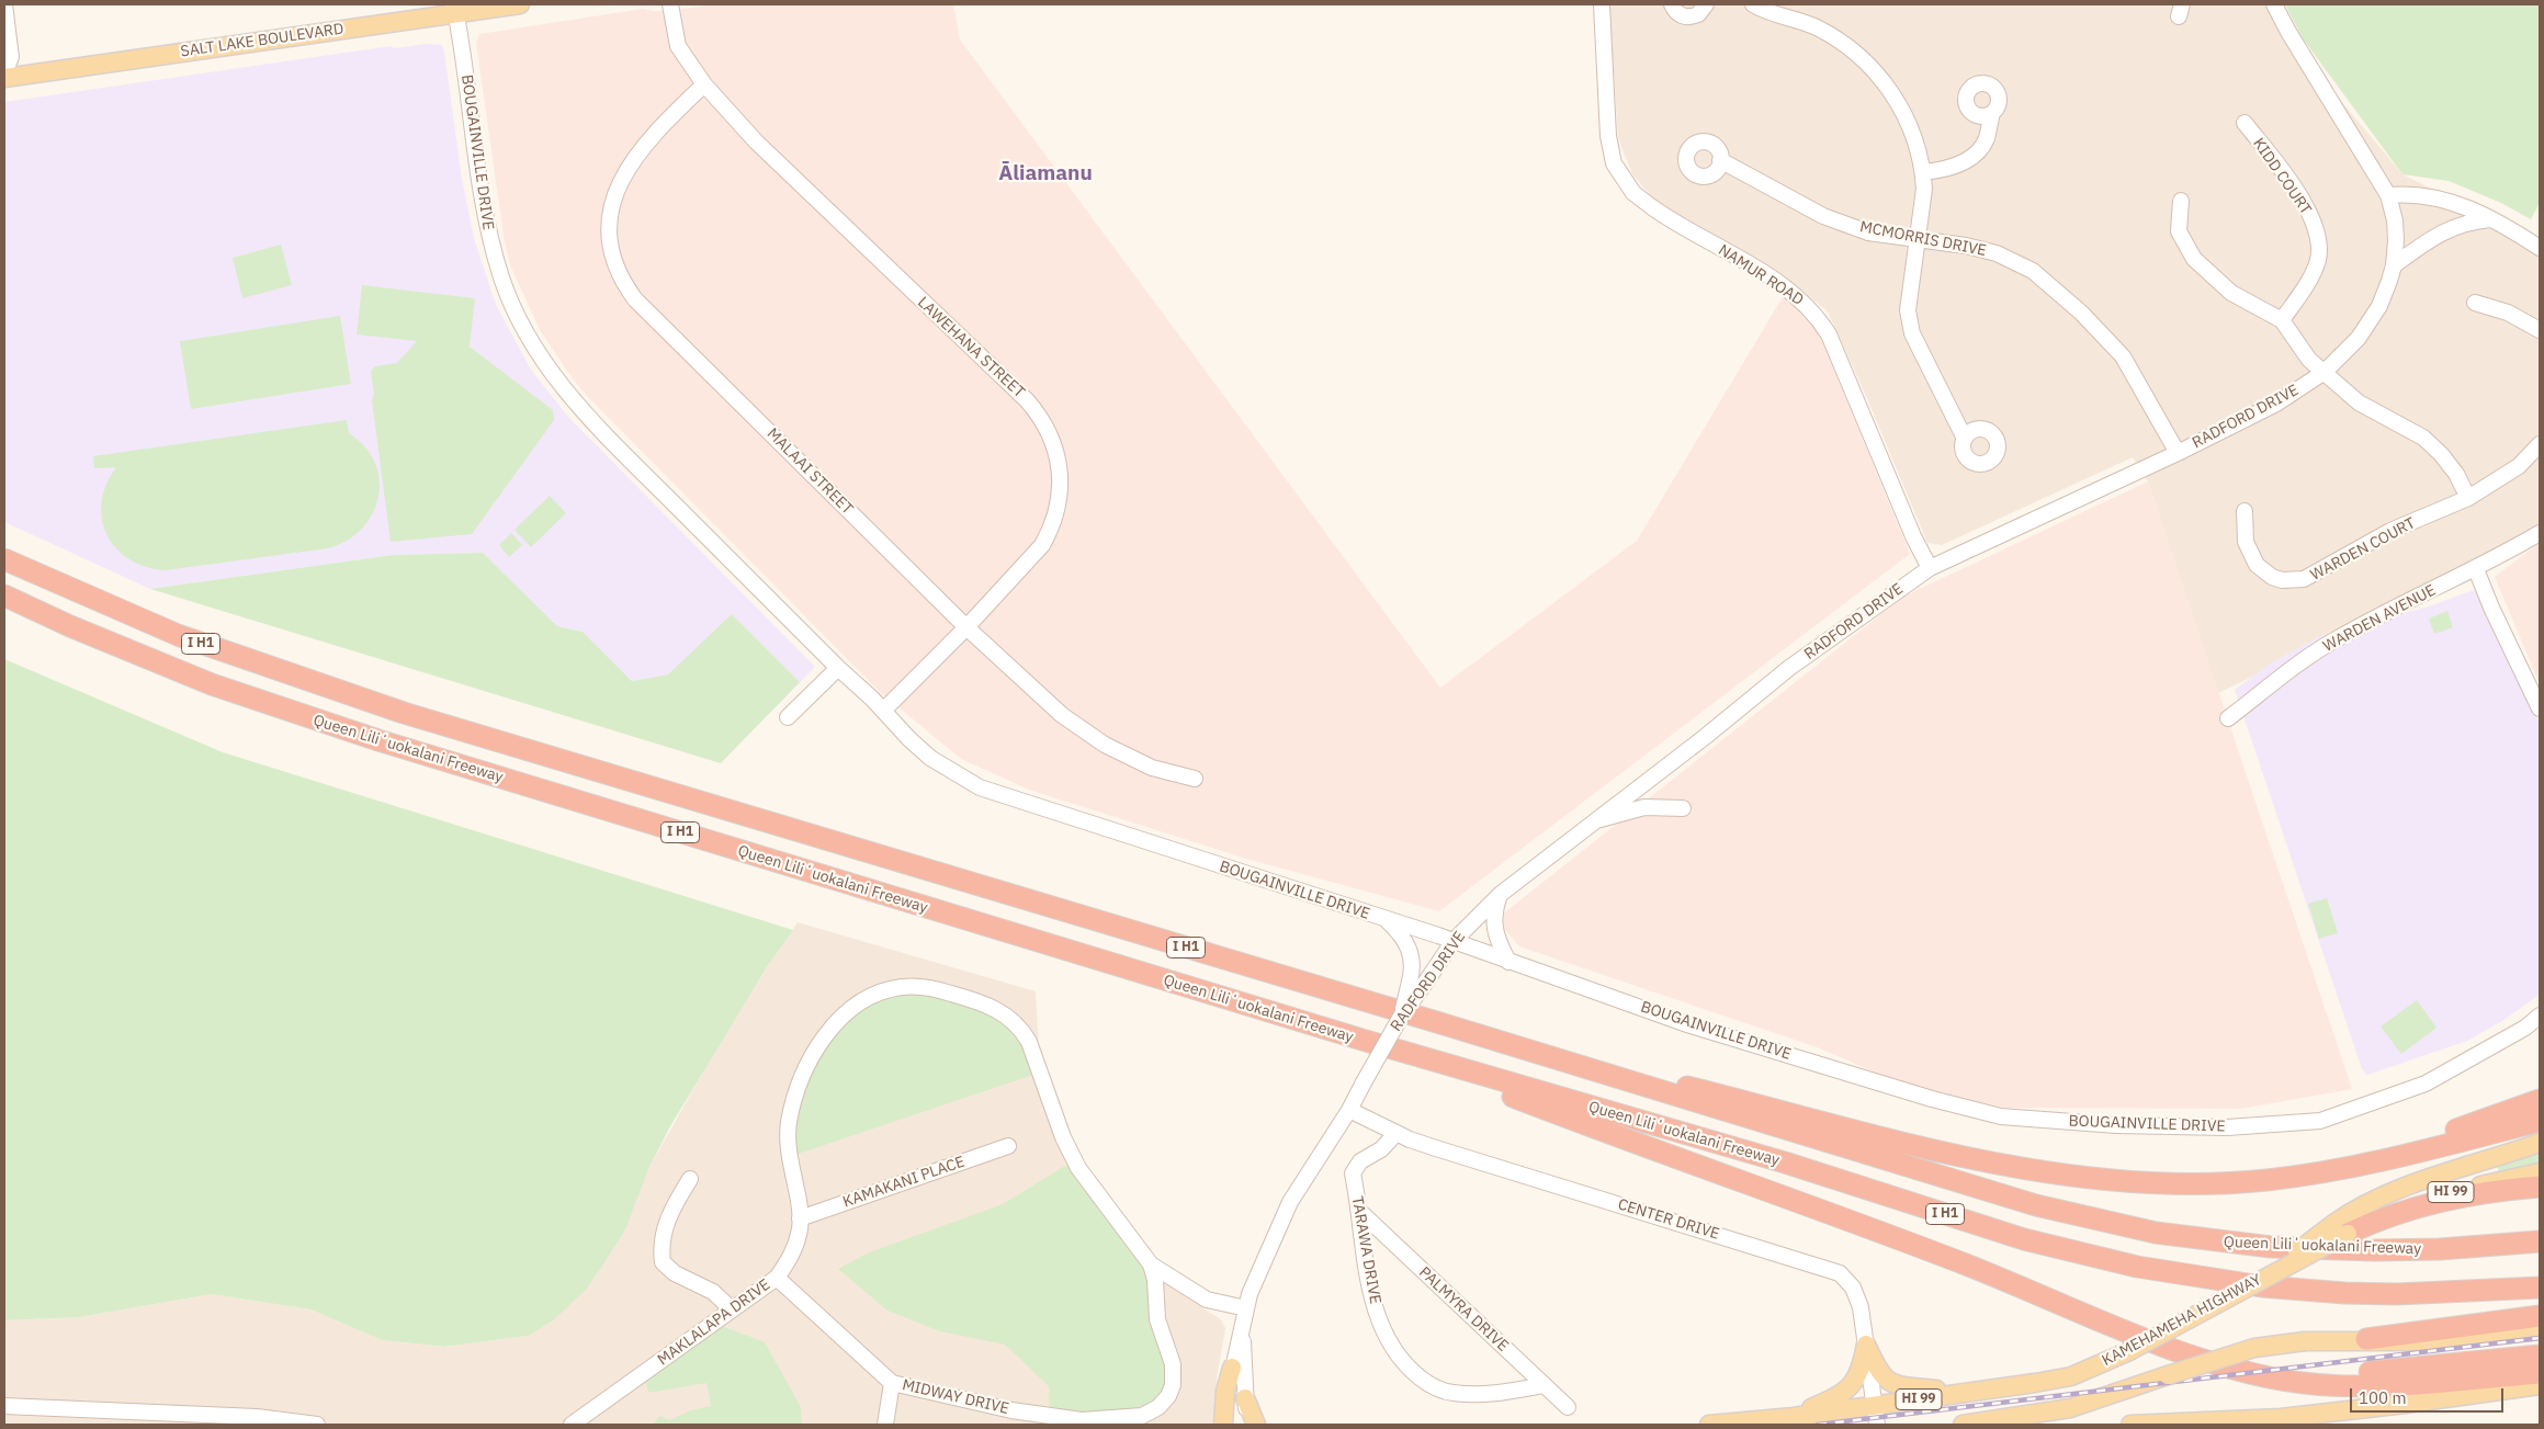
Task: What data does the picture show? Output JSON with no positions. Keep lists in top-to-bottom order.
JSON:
{
  "streets": {
    "highway": ["I H1", "Queen Liliʻuokalani Freeway"],
    "main road": ["SALT LAKE BOULEVARD", "HI 99", "KAMEHAMEHA HIGHWAY"],
    "street": [
      "BOUGAINVILLE DRIVE",
      "KIDD COURT",
      "MCMORRIS DRIVE",
      "NAMUR ROAD",
      "LAWEHANA STREET",
      "RADFORD DRIVE",
      "MALAAI STREET",
      "WARDEN COURT",
      "WARDEN AVENUE",
      "KAMAKANI PLACE",
      "CENTER DRIVE",
      "TARAWA DRIVE",
      "PALMYRA DRIVE",
      "MAKLALAPA DRIVE",
      "MIDWAY DRIVE"
    ]
  },
  "crossings": [
    ["SALT LAKE BOULEVARD", "BOUGAINVILLE DRIVE"],
    ["BOUGAINVILLE DRIVE", "LAWEHANA STREET"],
    ["BOUGAINVILLE DRIVE", "RADFORD DRIVE"],
    ["MCMORRIS DRIVE", "RADFORD DRIVE"],
    ["NAMUR ROAD", "RADFORD DRIVE"],
    ["LAWEHANA STREET", "MALAAI STREET"],
    ["RADFORD DRIVE", "CENTER DRIVE"],
    ["KAMAKANI PLACE", "MAKLALAPA DRIVE"],
    ["CENTER DRIVE", "TARAWA DRIVE"],
    ["CENTER DRIVE", "KAMEHAMEHA HIGHWAY"],
    ["TARAWA DRIVE", "PALMYRA DRIVE"],
    ["MAKLALAPA DRIVE", "MIDWAY DRIVE"]
  ],
  "districts": ["Āliamanu"],
  "scale_bar": "100 m"
}
